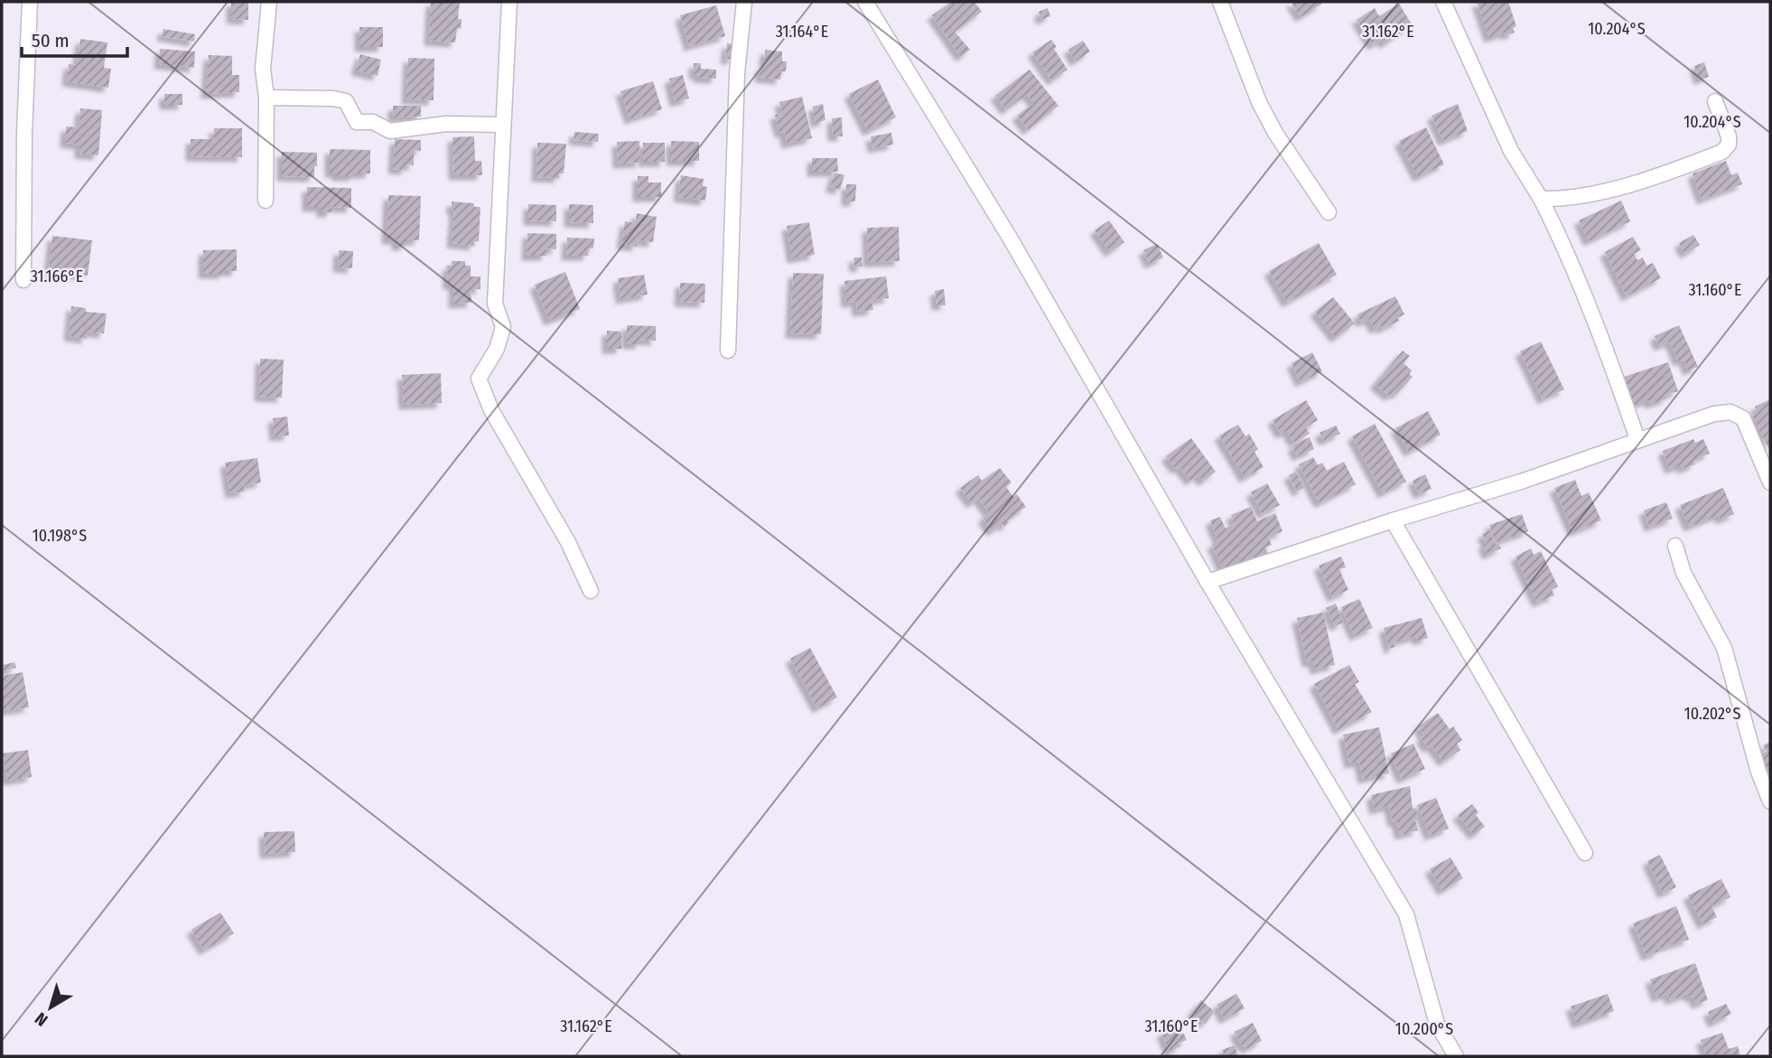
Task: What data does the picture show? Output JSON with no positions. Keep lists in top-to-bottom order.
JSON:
{
  "scale_bar": "50 m",
  "north": "bottom left",
  "coordinates": [
    "10.204°S",
    "31.164°E",
    "31.162°E",
    "31.166°E",
    "31.160°E",
    "10.198°S",
    "10.202°S",
    "10.200°S"
  ]
}
